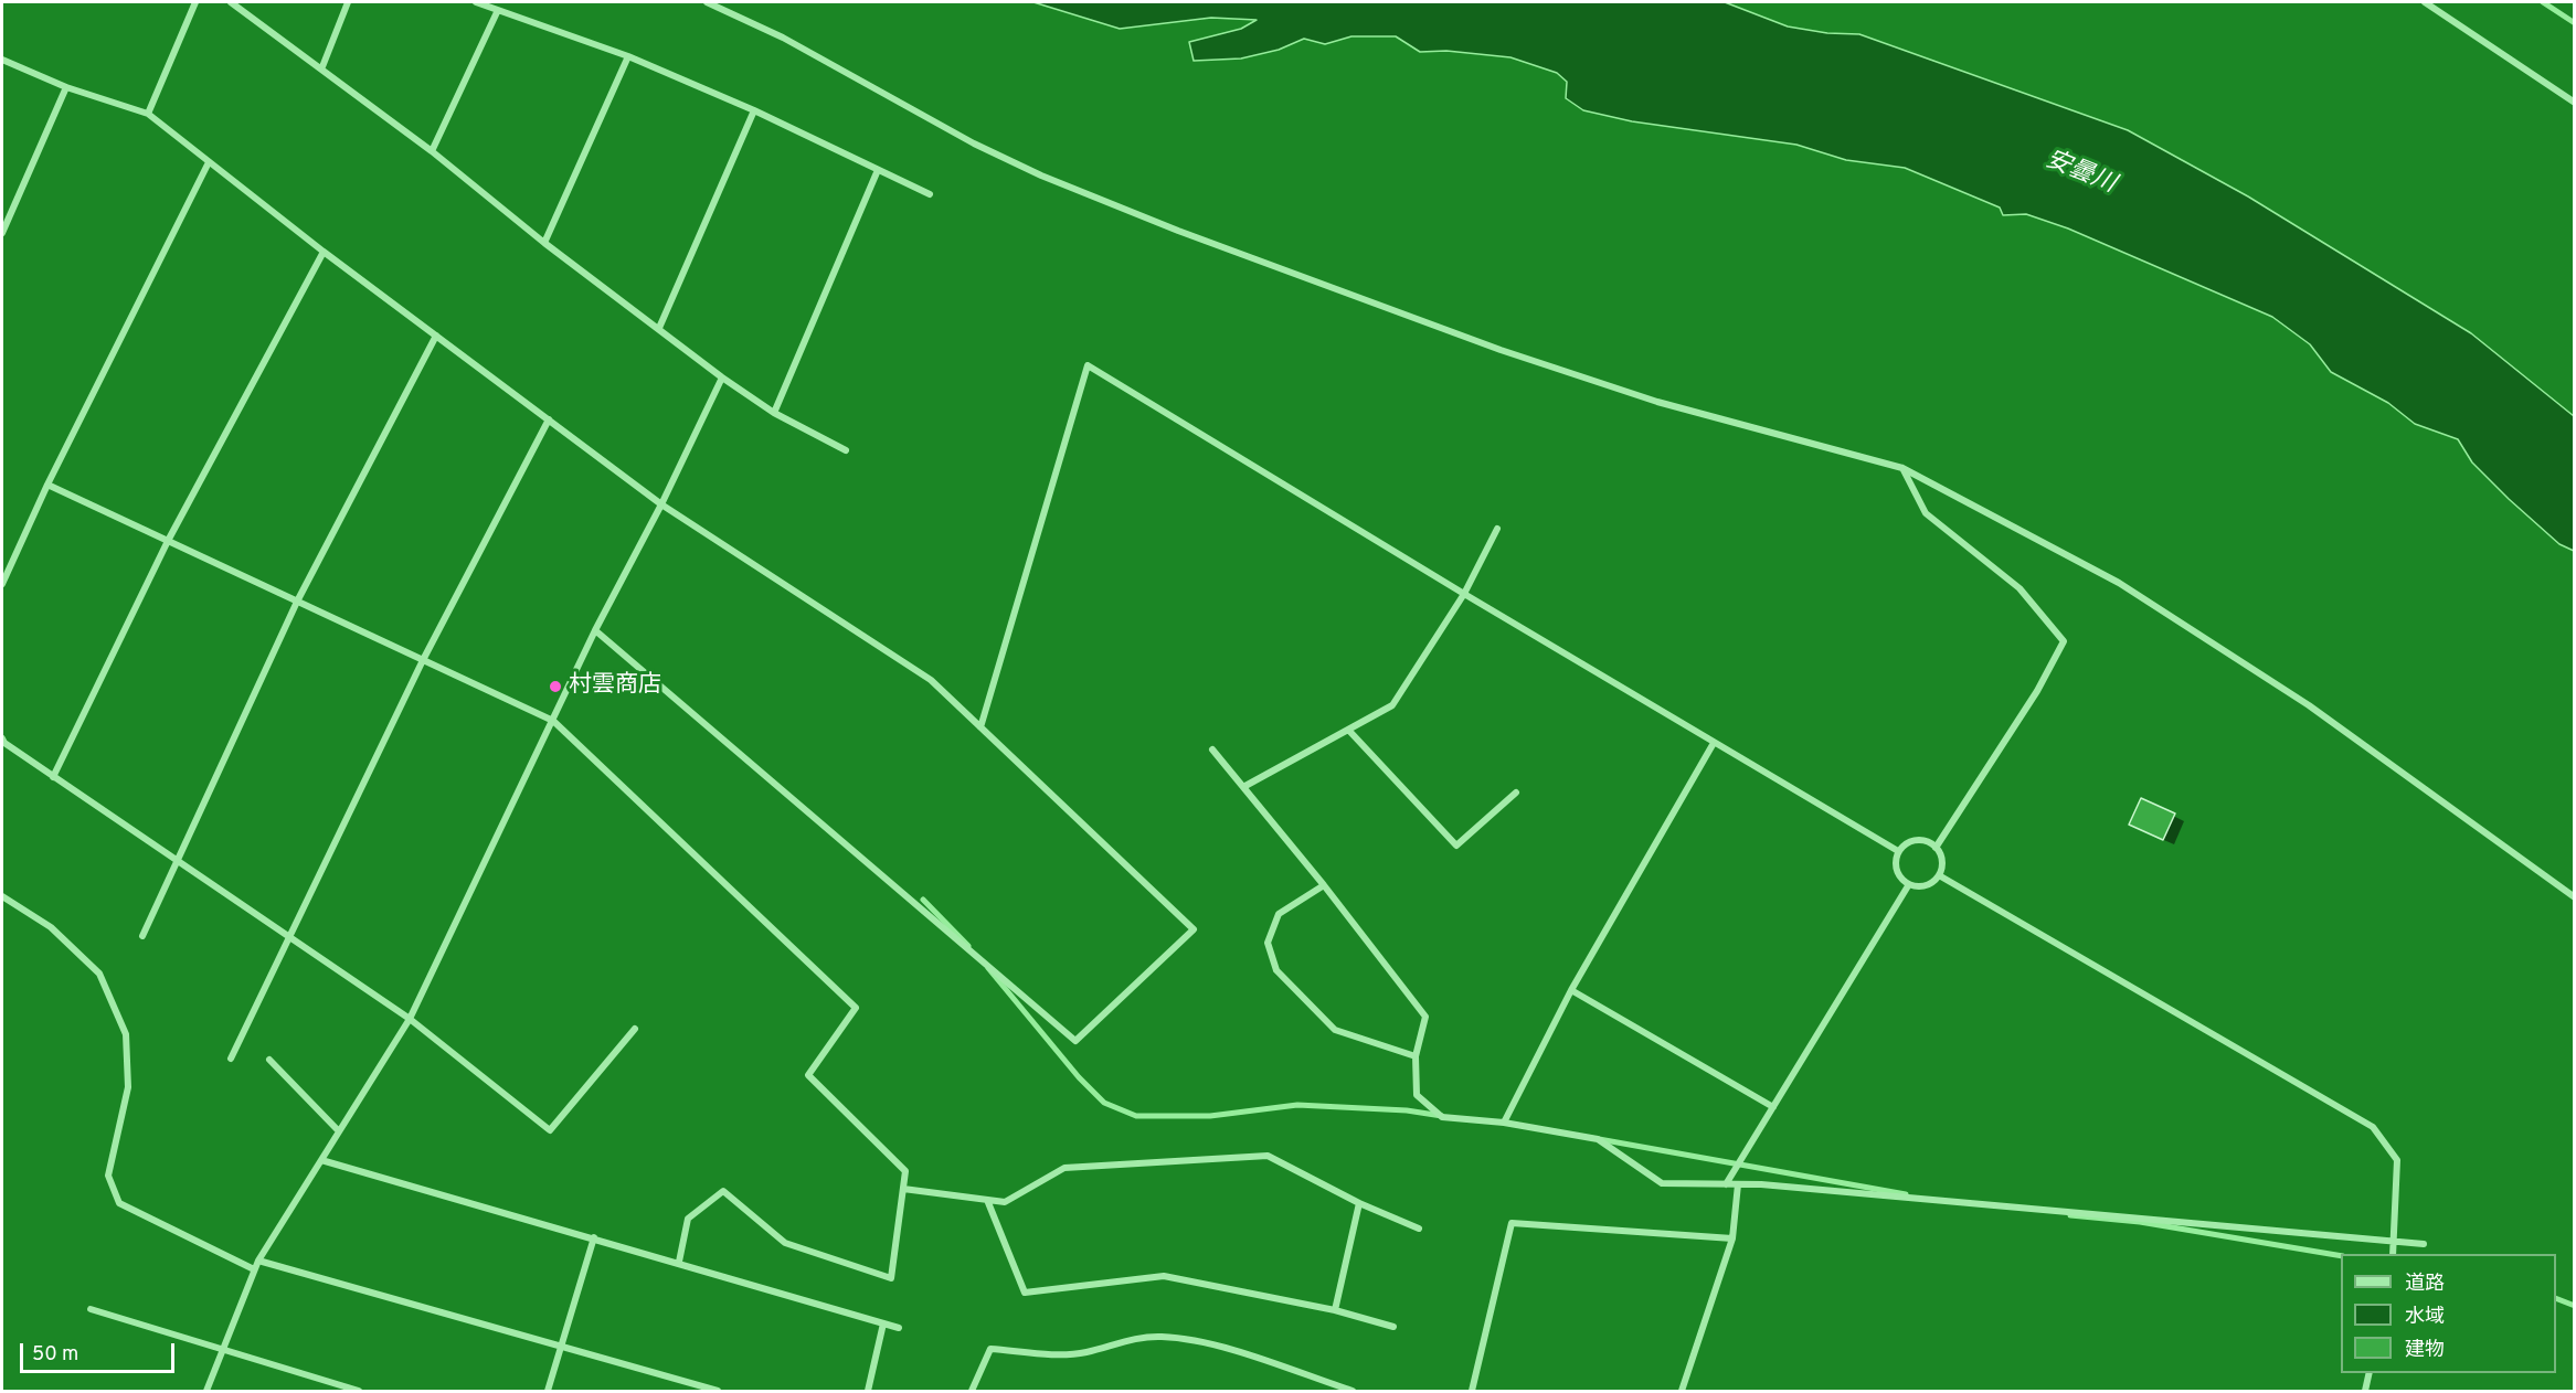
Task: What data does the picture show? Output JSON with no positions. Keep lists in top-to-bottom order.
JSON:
{
  "water": ["安曇川"],
  "places": ["村雲商店"],
  "legend": ["道路", "水域", "建物"],
  "scale_bar": "50 m"
}
